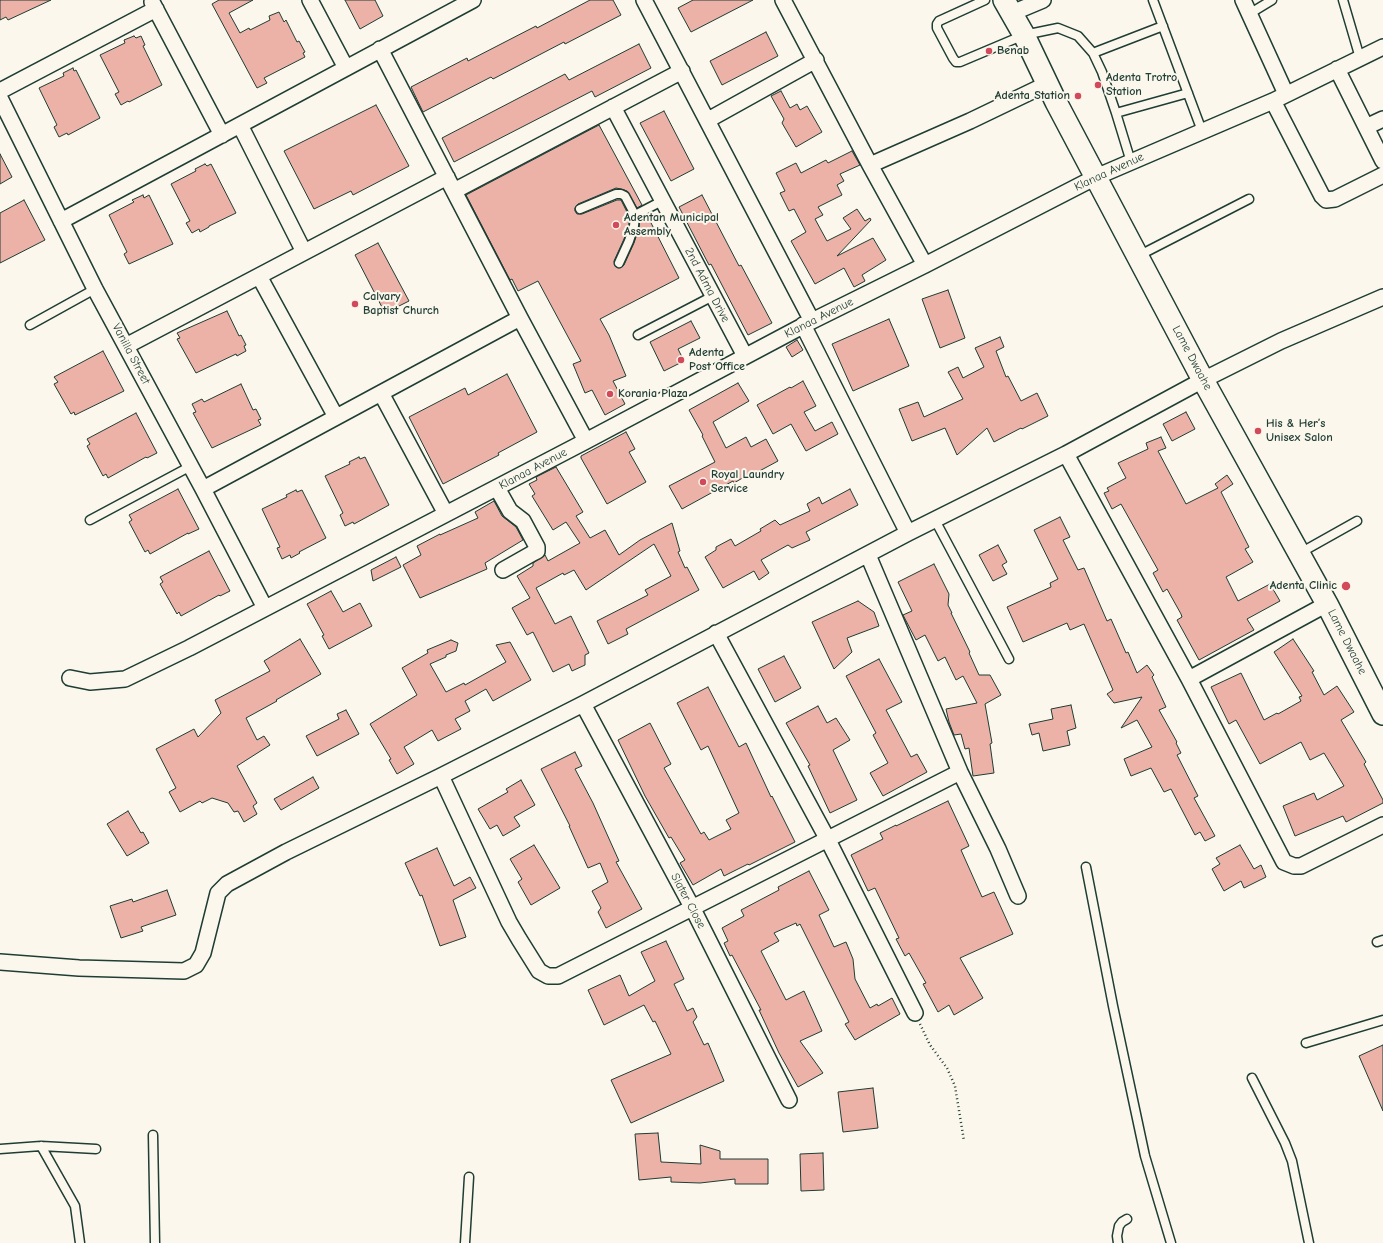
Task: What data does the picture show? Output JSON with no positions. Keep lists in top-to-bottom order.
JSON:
{
  "streets": {
    "street": [
      "Klanaa Avenue",
      "2nd Adma Drive",
      "Vanilla Street",
      "Lame Dwaahe",
      "Slater Close"
    ]
  },
  "crossings": [
    ["Klanaa Avenue", "2nd Adma Drive"],
    ["Klanaa Avenue", "Vanilla Street"],
    ["Klanaa Avenue", "Lame Dwaahe"]
  ],
  "places": [
    "Benab",
    "Adenta Trotro Station",
    "Adenta Station",
    "Adentan Municipal Assembly",
    "Calvary Baptist Church",
    "Adenta Post Office",
    "Korania Plaza",
    "His & Her’s Unisex Salon",
    "Royal Laundry Service",
    "Adenta Clinic"
  ]
}
